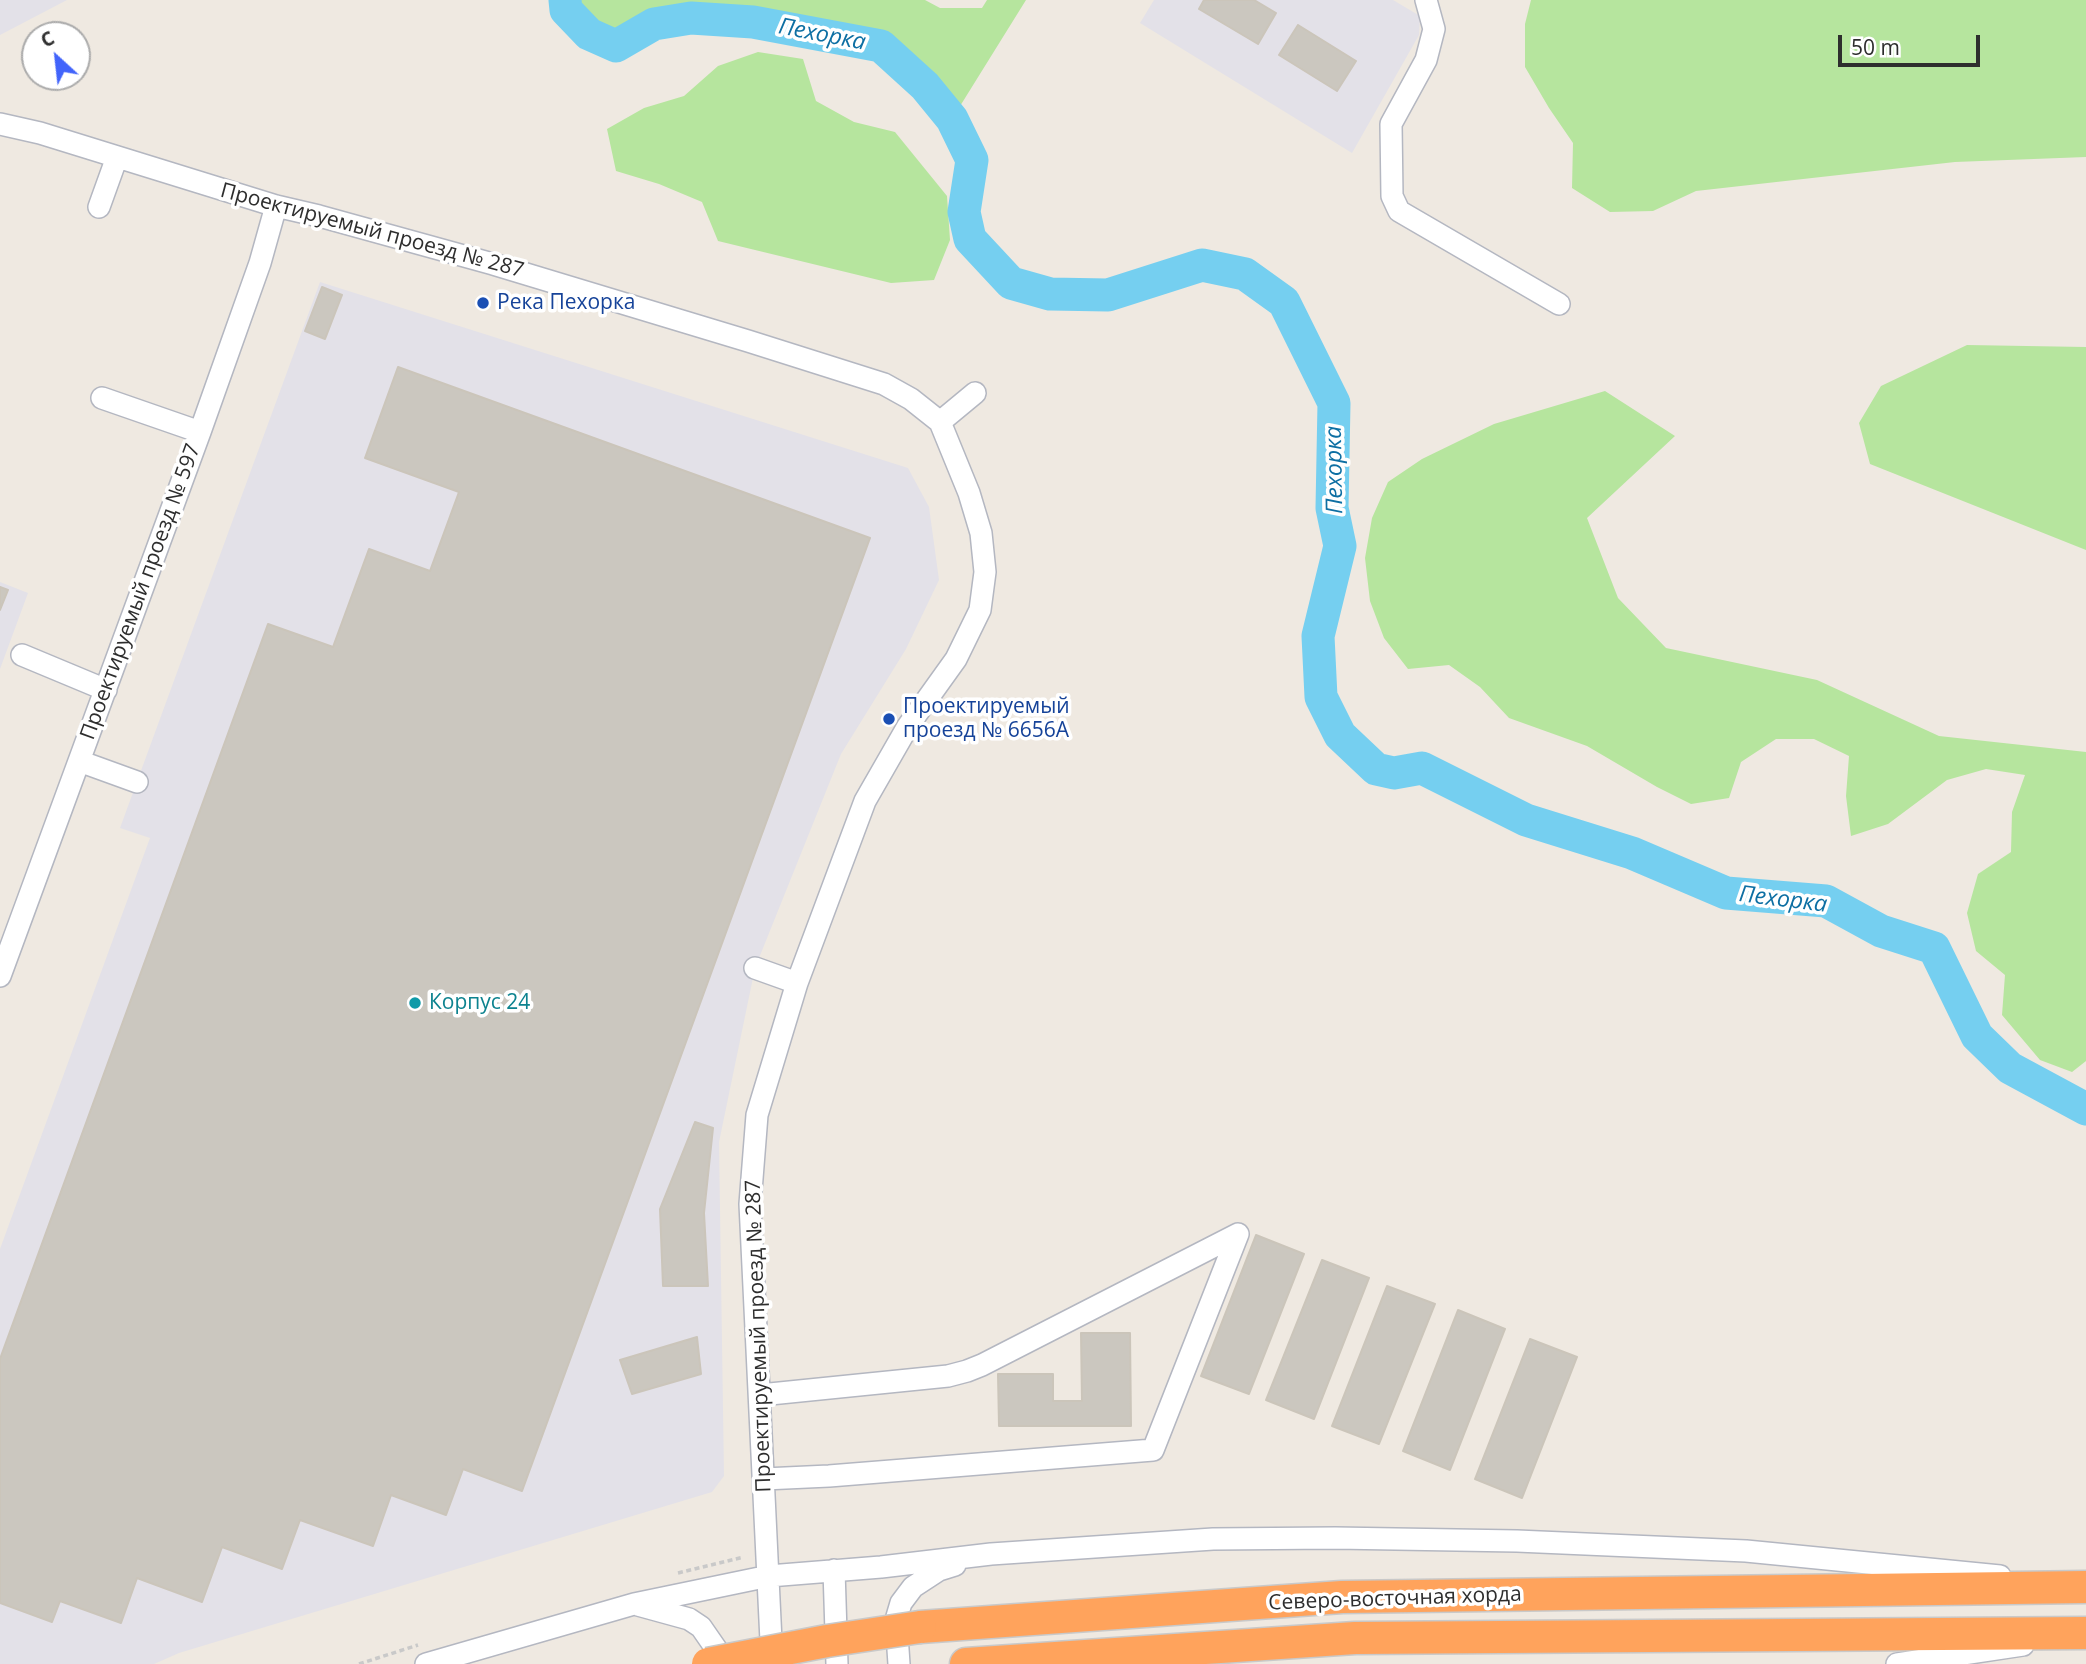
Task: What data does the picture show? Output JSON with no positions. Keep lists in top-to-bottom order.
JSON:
{
  "streets": {
    "highway": ["Северо-восточная хорда"],
    "street": ["Проектируемый проезд № 287", "Проектируемый проезд № 597"]
  },
  "crossings": [
    ["Проектируемый проезд № 287", "Проектируемый проезд № 597"]
  ],
  "water": ["Пехорка"],
  "places": ["Река Пехорка", "Проектируемый проезд № 6656А", "Корпус 24"],
  "scale_bar": "50 m",
  "north": "top left"
}
